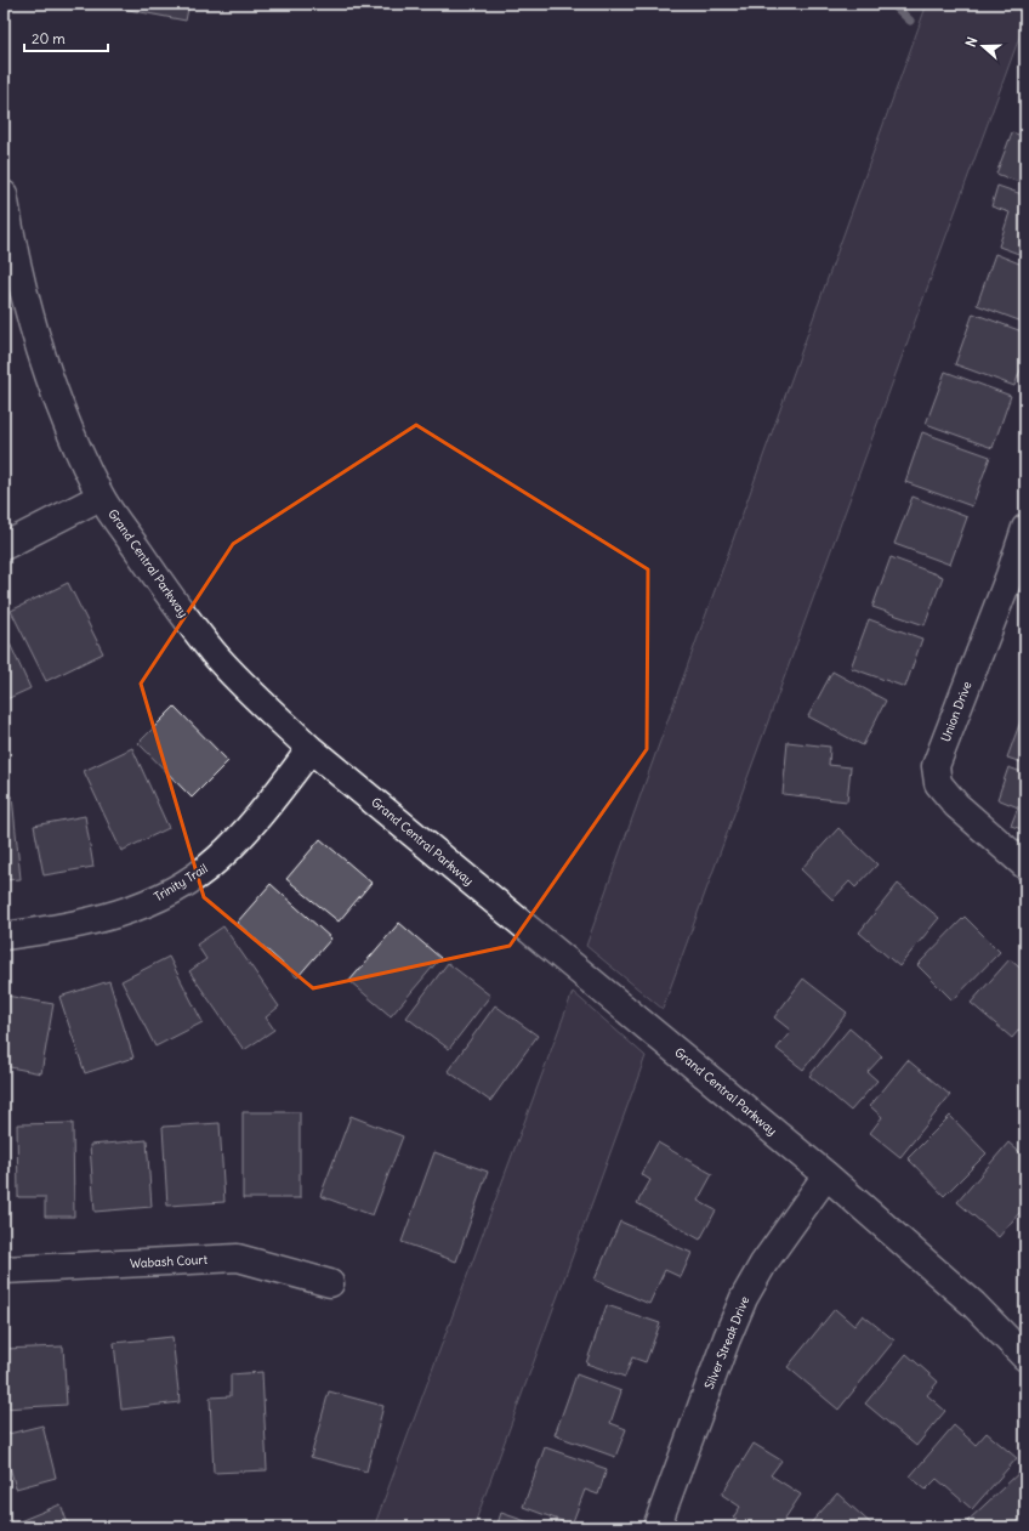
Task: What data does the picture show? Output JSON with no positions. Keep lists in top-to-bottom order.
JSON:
{
  "streets": {
    "street": [
      "Grand Central Parkway",
      "Union Drive",
      "Trinity Trail",
      "Wabash Court",
      "Silver Streak Drive"
    ]
  },
  "crossings": [
    ["Grand Central Parkway", "Trinity Trail"],
    ["Grand Central Parkway", "Silver Streak Drive"]
  ],
  "scale_bar": "20 m",
  "north": "left"
}
